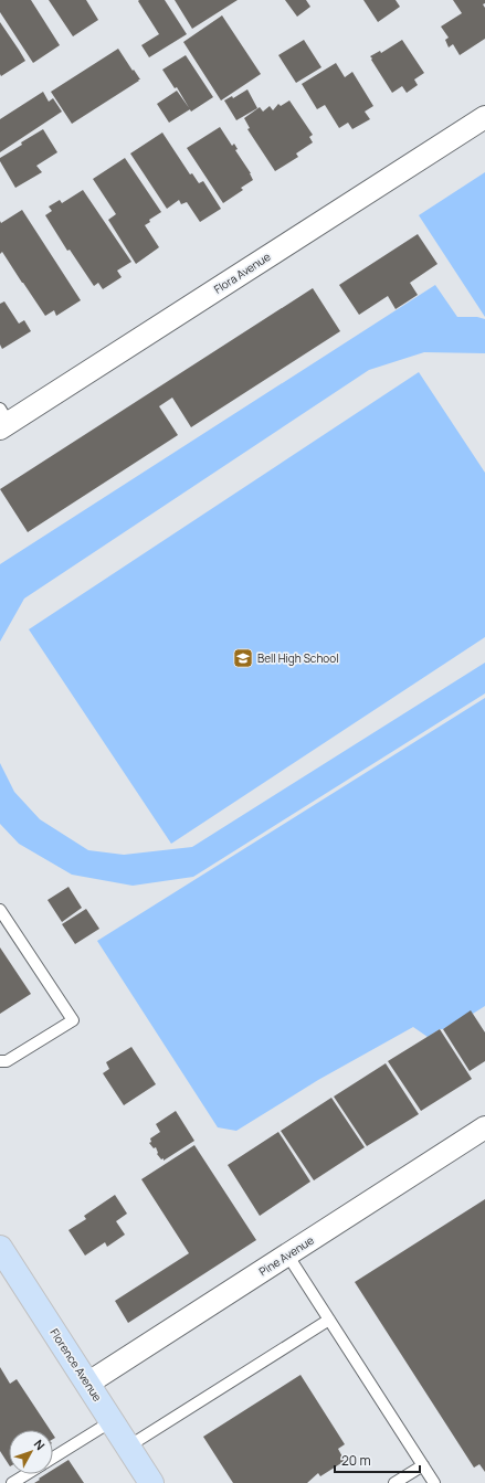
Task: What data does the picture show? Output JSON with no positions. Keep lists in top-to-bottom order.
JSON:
{
  "streets": {
    "main road": ["Florence Avenue"],
    "street": ["Flora Avenue", "Pine Avenue"]
  },
  "crossings": [
    ["Pine Avenue", "Florence Avenue"]
  ],
  "places": {
    "school or university": ["Bell High School"]
  },
  "scale_bar": "20 m",
  "north": "top right"
}
